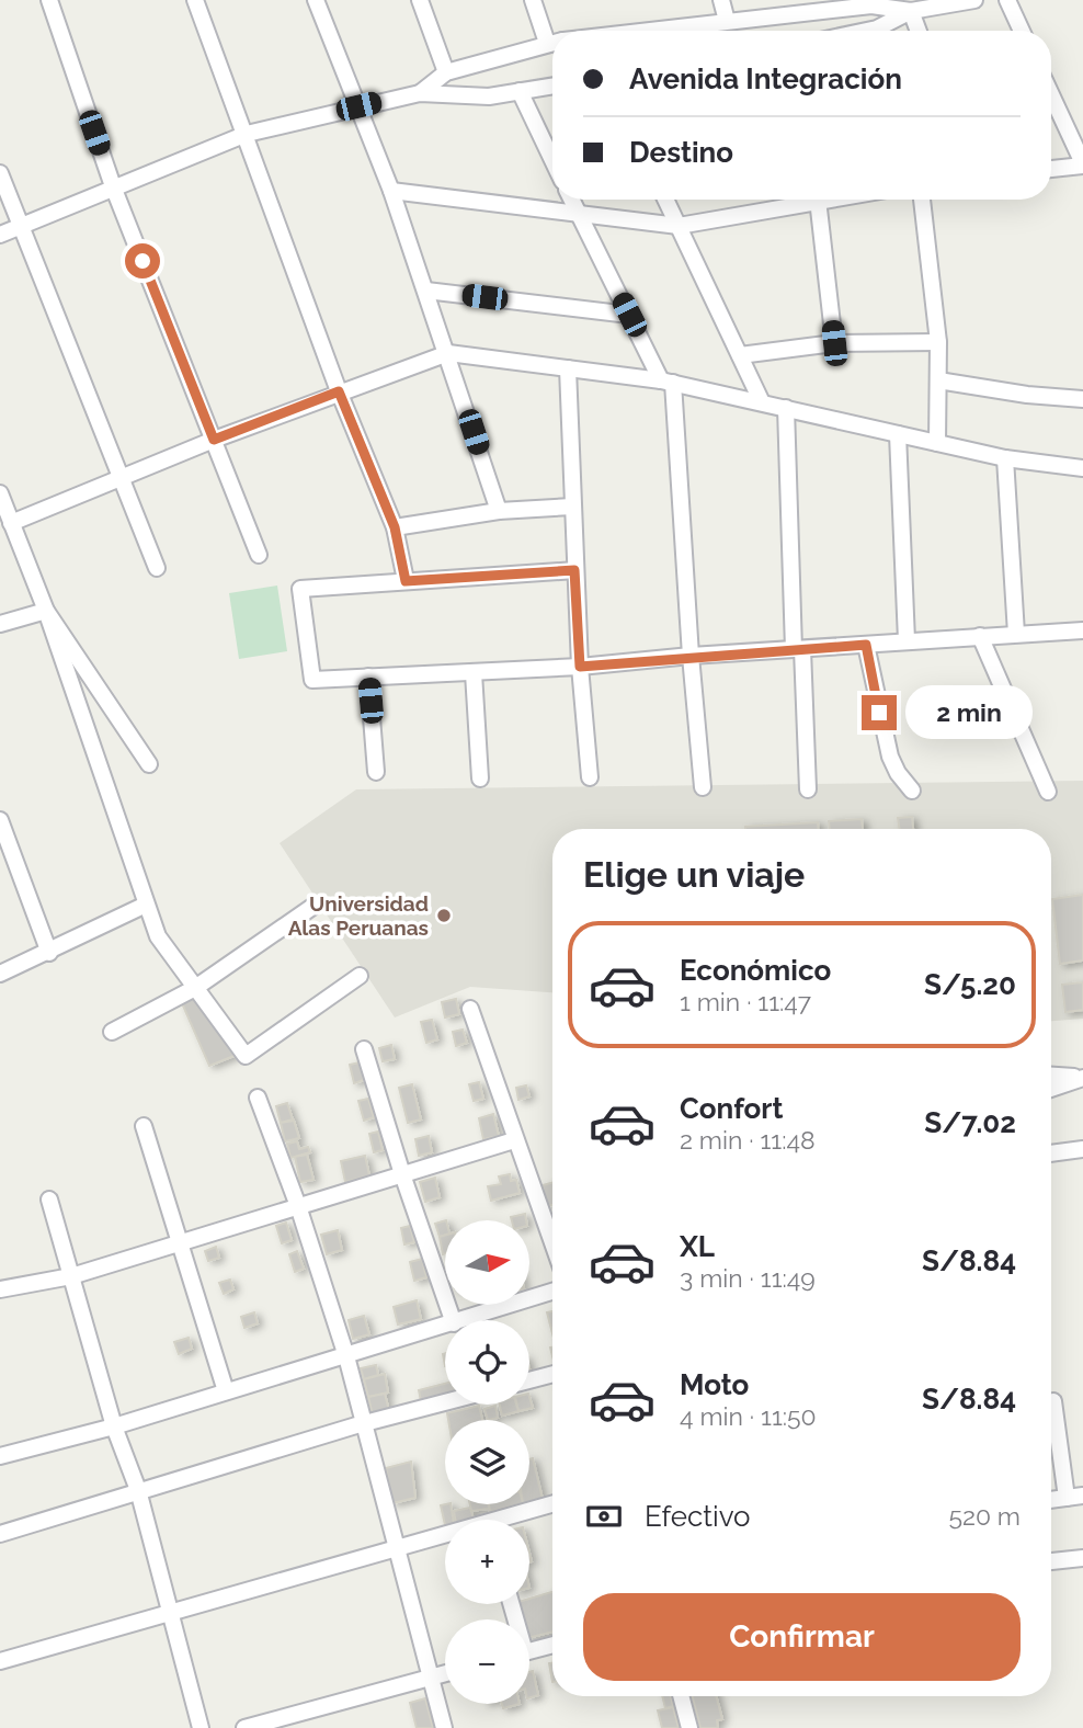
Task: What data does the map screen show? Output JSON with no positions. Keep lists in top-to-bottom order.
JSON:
{
  "places": ["Universidad Alas Peruanas"],
  "north": "right",
  "page": {
    "banner": ["Avenida Integración", "Destino"],
    "bubble": "2 min",
    "heading": "Elige un viaje",
    "list": [
      {
        "name": "Económico",
        "note": "1 min · 11:47",
        "value": "S/5.20"
      },
      {
        "name": "Confort",
        "note": "2 min · 11:48",
        "value": "S/7.02"
      },
      {
        "name": "XL",
        "note": "3 min · 11:49",
        "value": "S/8.84"
      },
      {
        "name": "Moto",
        "note": "4 min · 11:50",
        "value": "S/8.84"
      }
    ],
    "map_buttons": ["+", "−"],
    "pay": ["Efectivo", "520 m"],
    "buttons": "Confirmar"
  }
}
